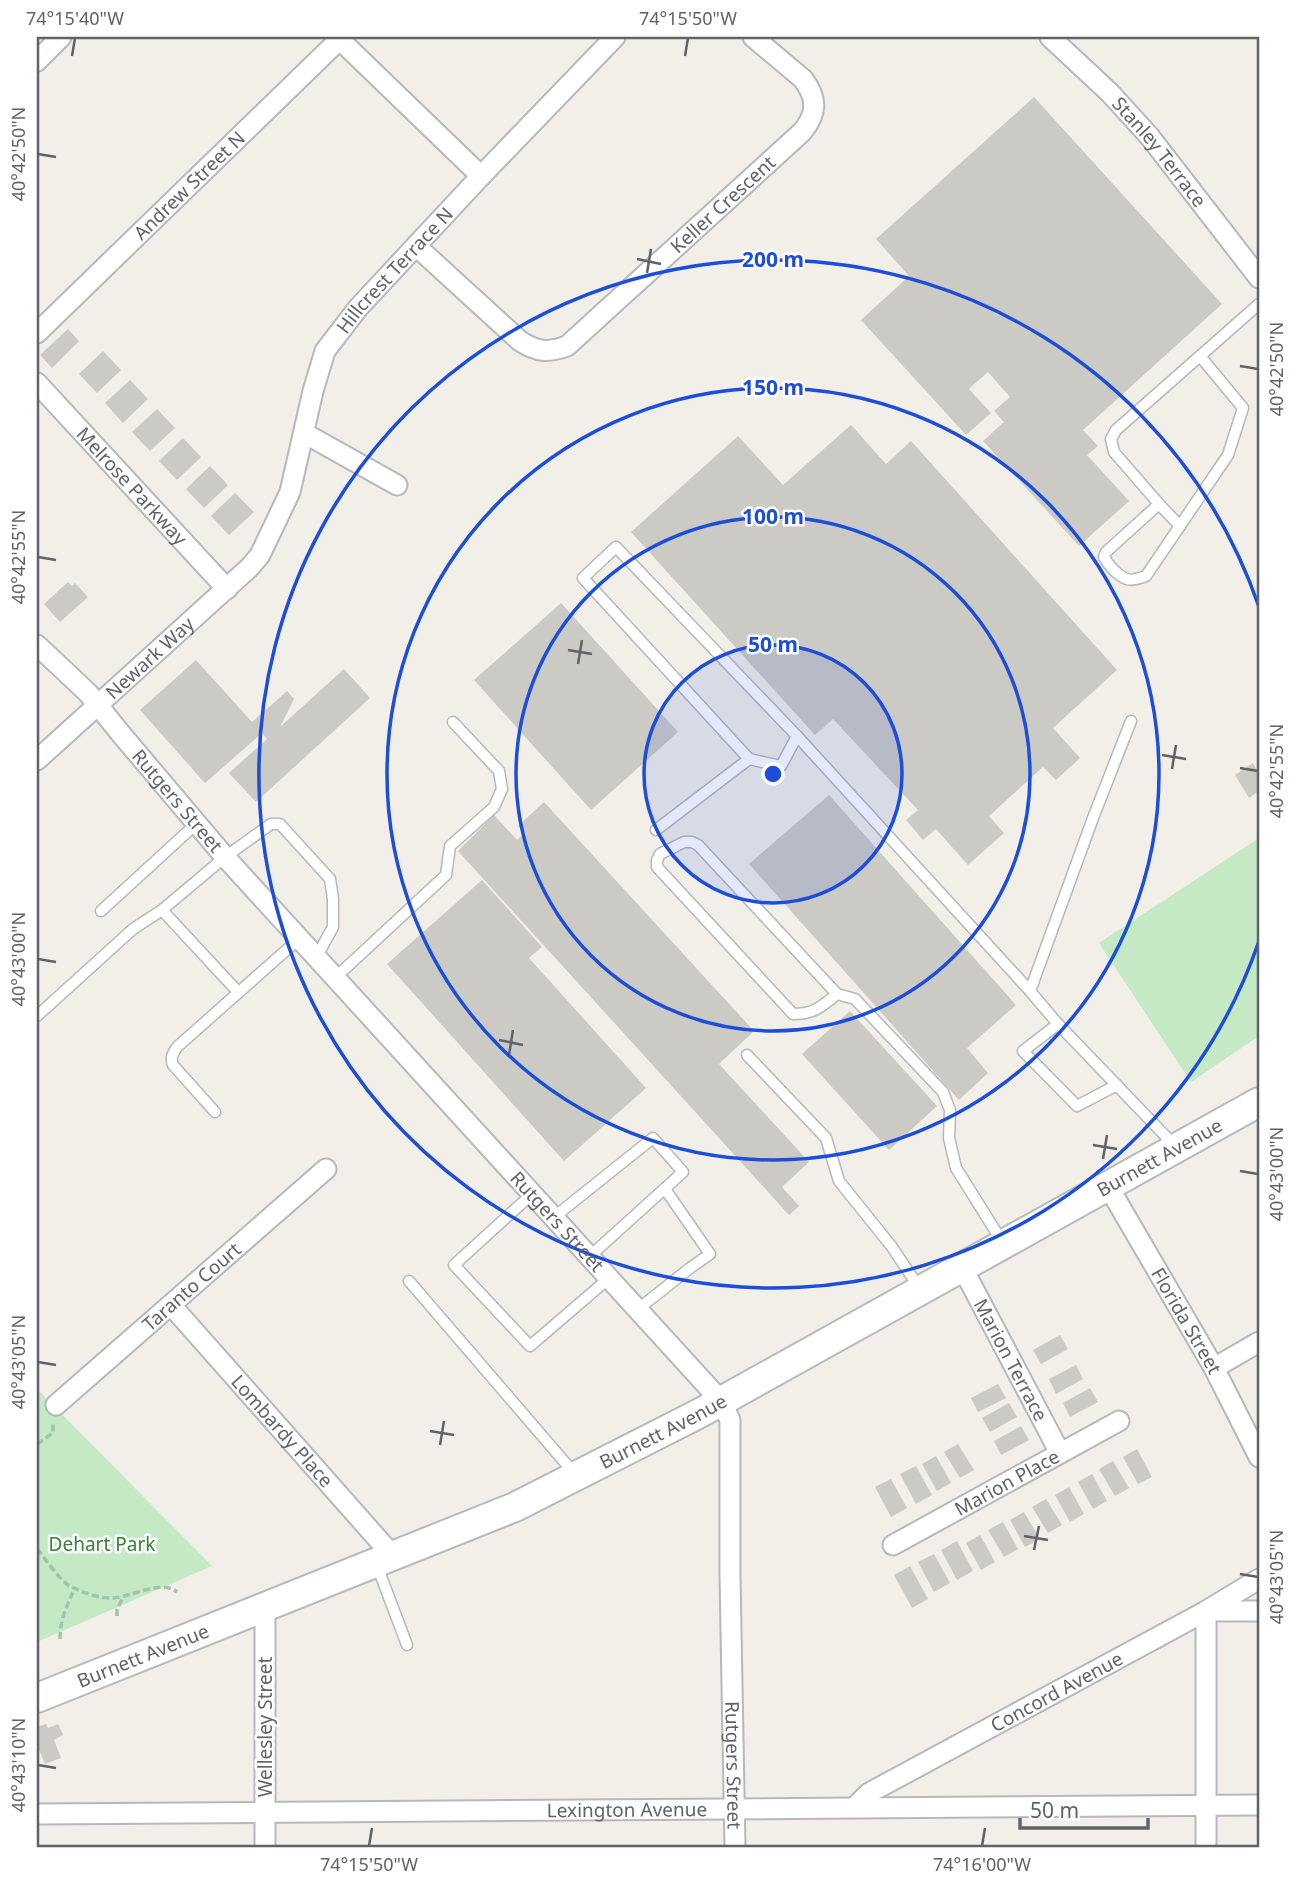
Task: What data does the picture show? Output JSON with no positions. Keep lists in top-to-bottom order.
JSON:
{
  "streets": {
    "street": [
      "Stanley Terrace",
      "Andrew Street N",
      "Keller Crescent",
      "Hillcrest Terrace N",
      "Melrose Parkway",
      "Newark Way",
      "Rutgers Street",
      "Burnett Avenue",
      "Taranto Court",
      "Florida Street",
      "Marion Terrace",
      "Lombardy Place",
      "Marion Place",
      "Concord Avenue",
      "Wellesley Street",
      "Lexington Avenue"
    ]
  },
  "crossings": [
    ["Keller Crescent", "Hillcrest Terrace N"],
    ["Hillcrest Terrace N", "Newark Way"],
    ["Melrose Parkway", "Newark Way"],
    ["Newark Way", "Rutgers Street"],
    ["Rutgers Street", "Burnett Avenue"],
    ["Rutgers Street", "Lexington Avenue"],
    ["Burnett Avenue", "Florida Street"],
    ["Burnett Avenue", "Marion Terrace"],
    ["Burnett Avenue", "Lombardy Place"],
    ["Burnett Avenue", "Wellesley Street"],
    ["Taranto Court", "Lombardy Place"],
    ["Marion Terrace", "Marion Place"],
    ["Concord Avenue", "Lexington Avenue"],
    ["Wellesley Street", "Lexington Avenue"]
  ],
  "parks": ["Dehart Park"],
  "scale_bar": "50 m",
  "coordinates": [
    "74°15'40\"W",
    "74°15'50\"W",
    "40°42'50\"N",
    "40°42'55\"N",
    "40°43'00\"N",
    "40°43'05\"N",
    "40°43'10\"N",
    "74°16'00\"W"
  ],
  "rings": [
    "200 m",
    "150 m",
    "100 m",
    "50 m"
  ]
}
